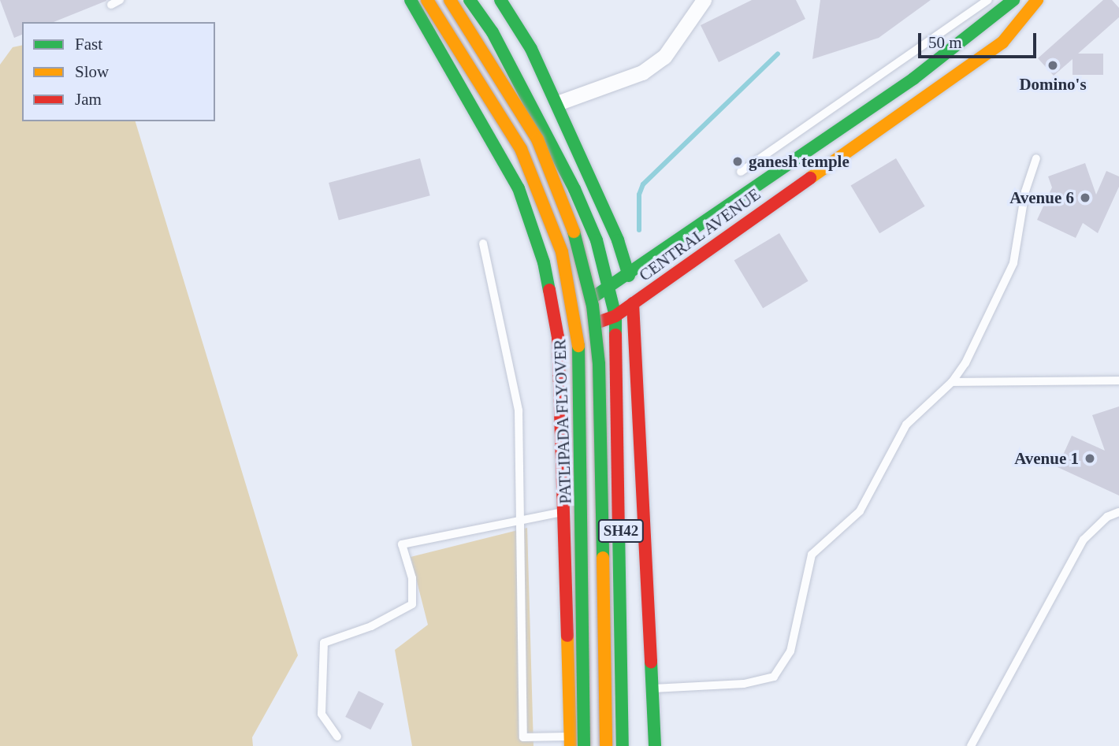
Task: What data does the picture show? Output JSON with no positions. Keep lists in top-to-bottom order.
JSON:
{
  "streets": {
    "main road": ["CENTRAL AVENUE", "PATLIPADA FLYOVER", "SH42"]
  },
  "crossings": [
    ["CENTRAL AVENUE", "SH42"]
  ],
  "places": [
    "Domino's",
    "ganesh temple",
    "Avenue 6",
    "Avenue 1"
  ],
  "legend": ["Fast", "Slow", "Jam"],
  "scale_bar": "50 m"
}
